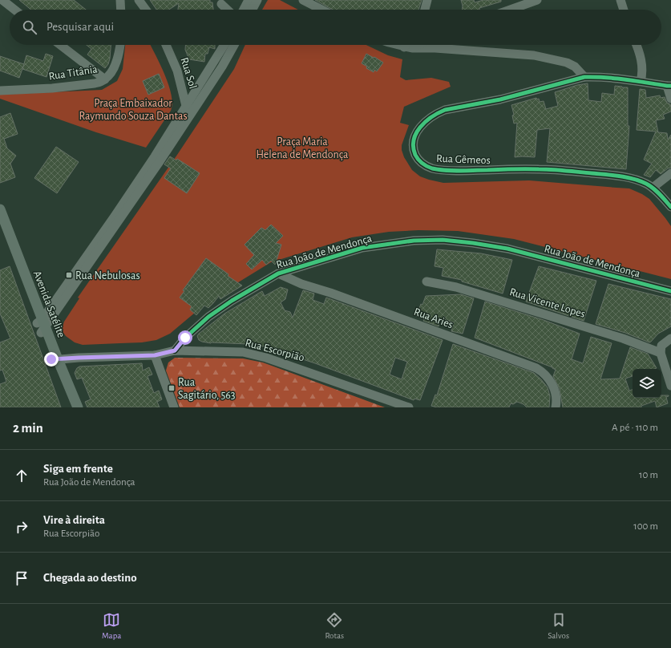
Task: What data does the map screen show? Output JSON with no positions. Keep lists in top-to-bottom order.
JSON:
{
  "streets": {
    "main road": ["Avenida Satélite"],
    "street": [
      "Rua Titânia",
      "Rua Sol",
      "Rua Gêmeos",
      "Rua João de Mendonça",
      "Rua Vicente Lopes",
      "Rua Aries",
      "Rua Escorpião"
    ]
  },
  "crossings": [
    ["Rua João de Mendonça", "Rua Aries"],
    ["Rua João de Mendonça", "Rua Escorpião"],
    ["Avenida Satélite", "Rua Escorpião"]
  ],
  "parks": ["Praça Embaixador Raymundo Souza Dantas", "Praça Maria Helena de Mendonça"],
  "places": {
    "transit": ["Rua Nebulosas", "Rua Sagitário, 563"]
  },
  "page": {
    "search": "Pesquisar aqui",
    "heading": ["2 min", "A pé · 110 m"],
    "list": [
      ["Siga em frente", "Rua João de Mendonça", "10 m"],
      ["Vire à direita", "Rua Escorpião", "100 m"],
      "Chegada ao destino"
    ],
    "nav": ["Mapa", "Rotas", "Salvos"]
  }
}
